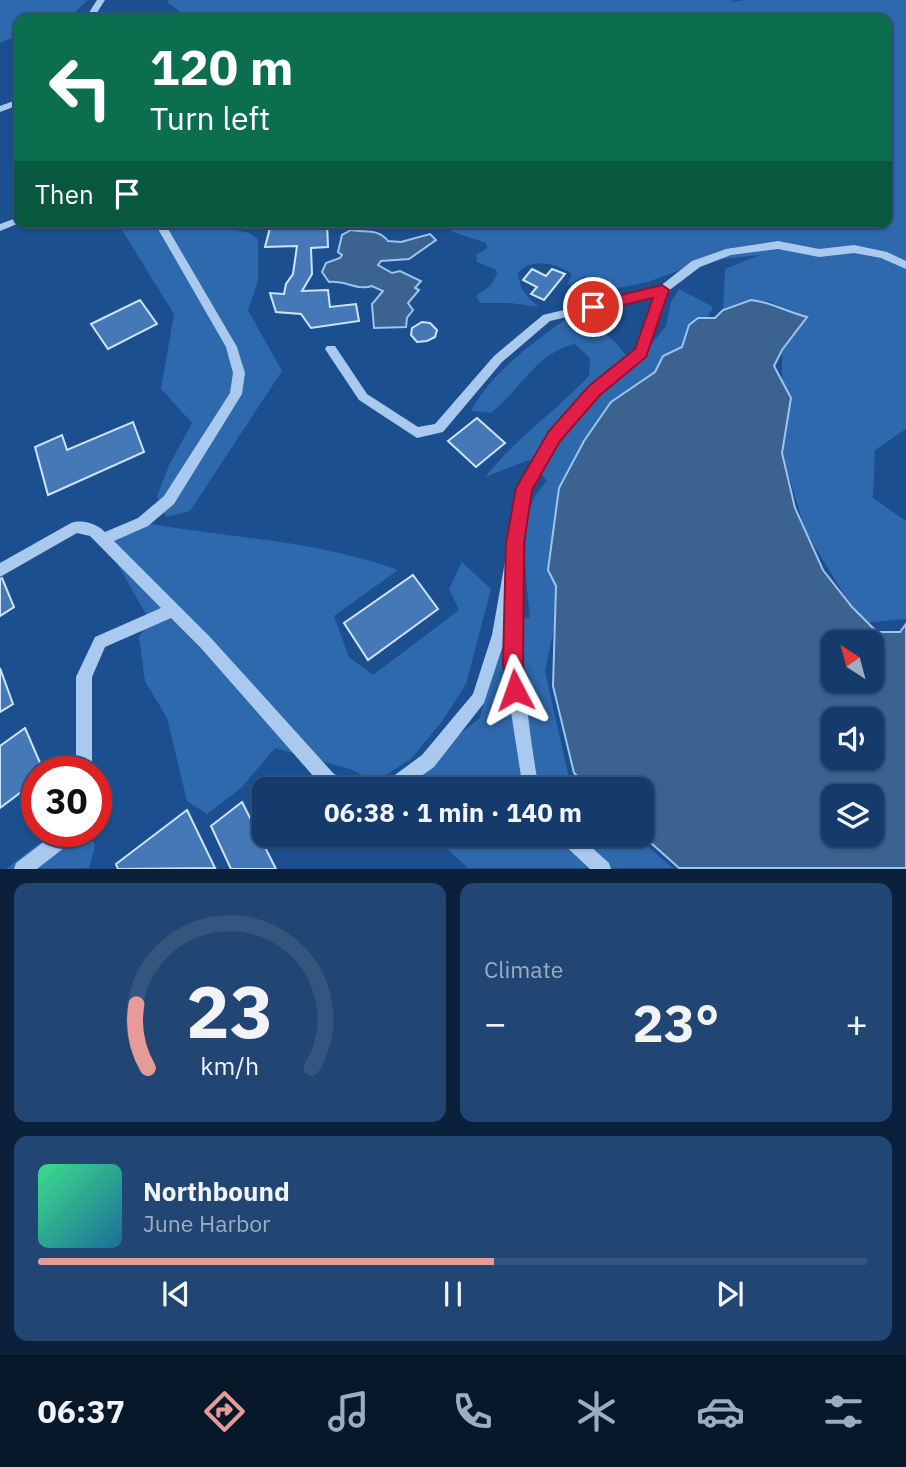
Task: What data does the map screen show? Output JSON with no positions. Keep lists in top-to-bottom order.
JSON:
{
  "north": "top left",
  "page": {
    "turn": ["120 m", "Turn left"],
    "then": "Then",
    "limit": "30",
    "trip": "06:38 · 1 min · 140 m",
    "tile": "Climate",
    "heat": ["−", "23°", "+"],
    "song": ["Northbound", "June Harbor"],
    "tabs": "06:37",
    "gauge": ["23", "km/h"]
  }
}
